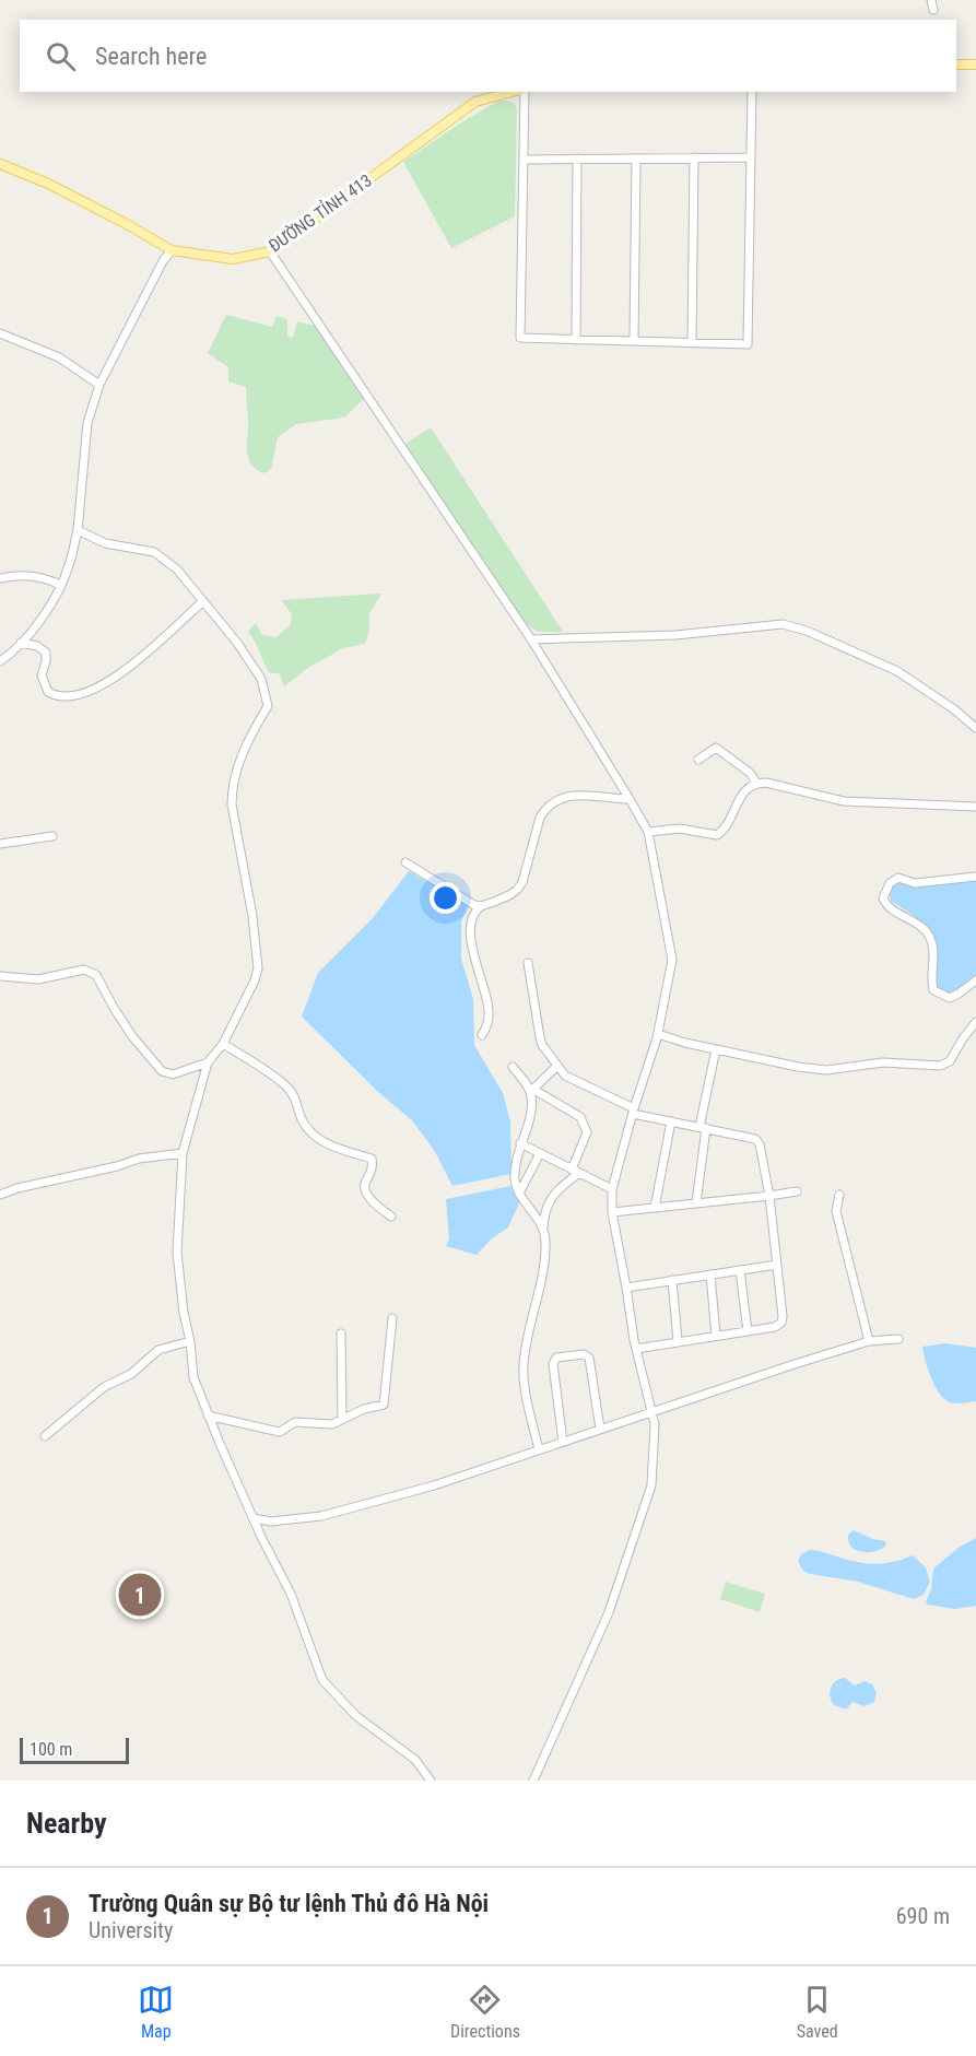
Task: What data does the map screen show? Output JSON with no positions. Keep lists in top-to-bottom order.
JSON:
{
  "streets": {
    "main road": ["ĐƯỜNG TỈNH 413"]
  },
  "scale_bar": "100 m",
  "page": {
    "search": "Search here",
    "pins": "1",
    "scale": "100 m",
    "heading": "Nearby",
    "list": [
      {
        "mark": "1",
        "name": "Trường Quân sự Bộ tư lệnh Thủ đô Hà Nội",
        "note": "University",
        "value": "690 m"
      }
    ],
    "nav": ["Map", "Directions", "Saved"]
  }
}
